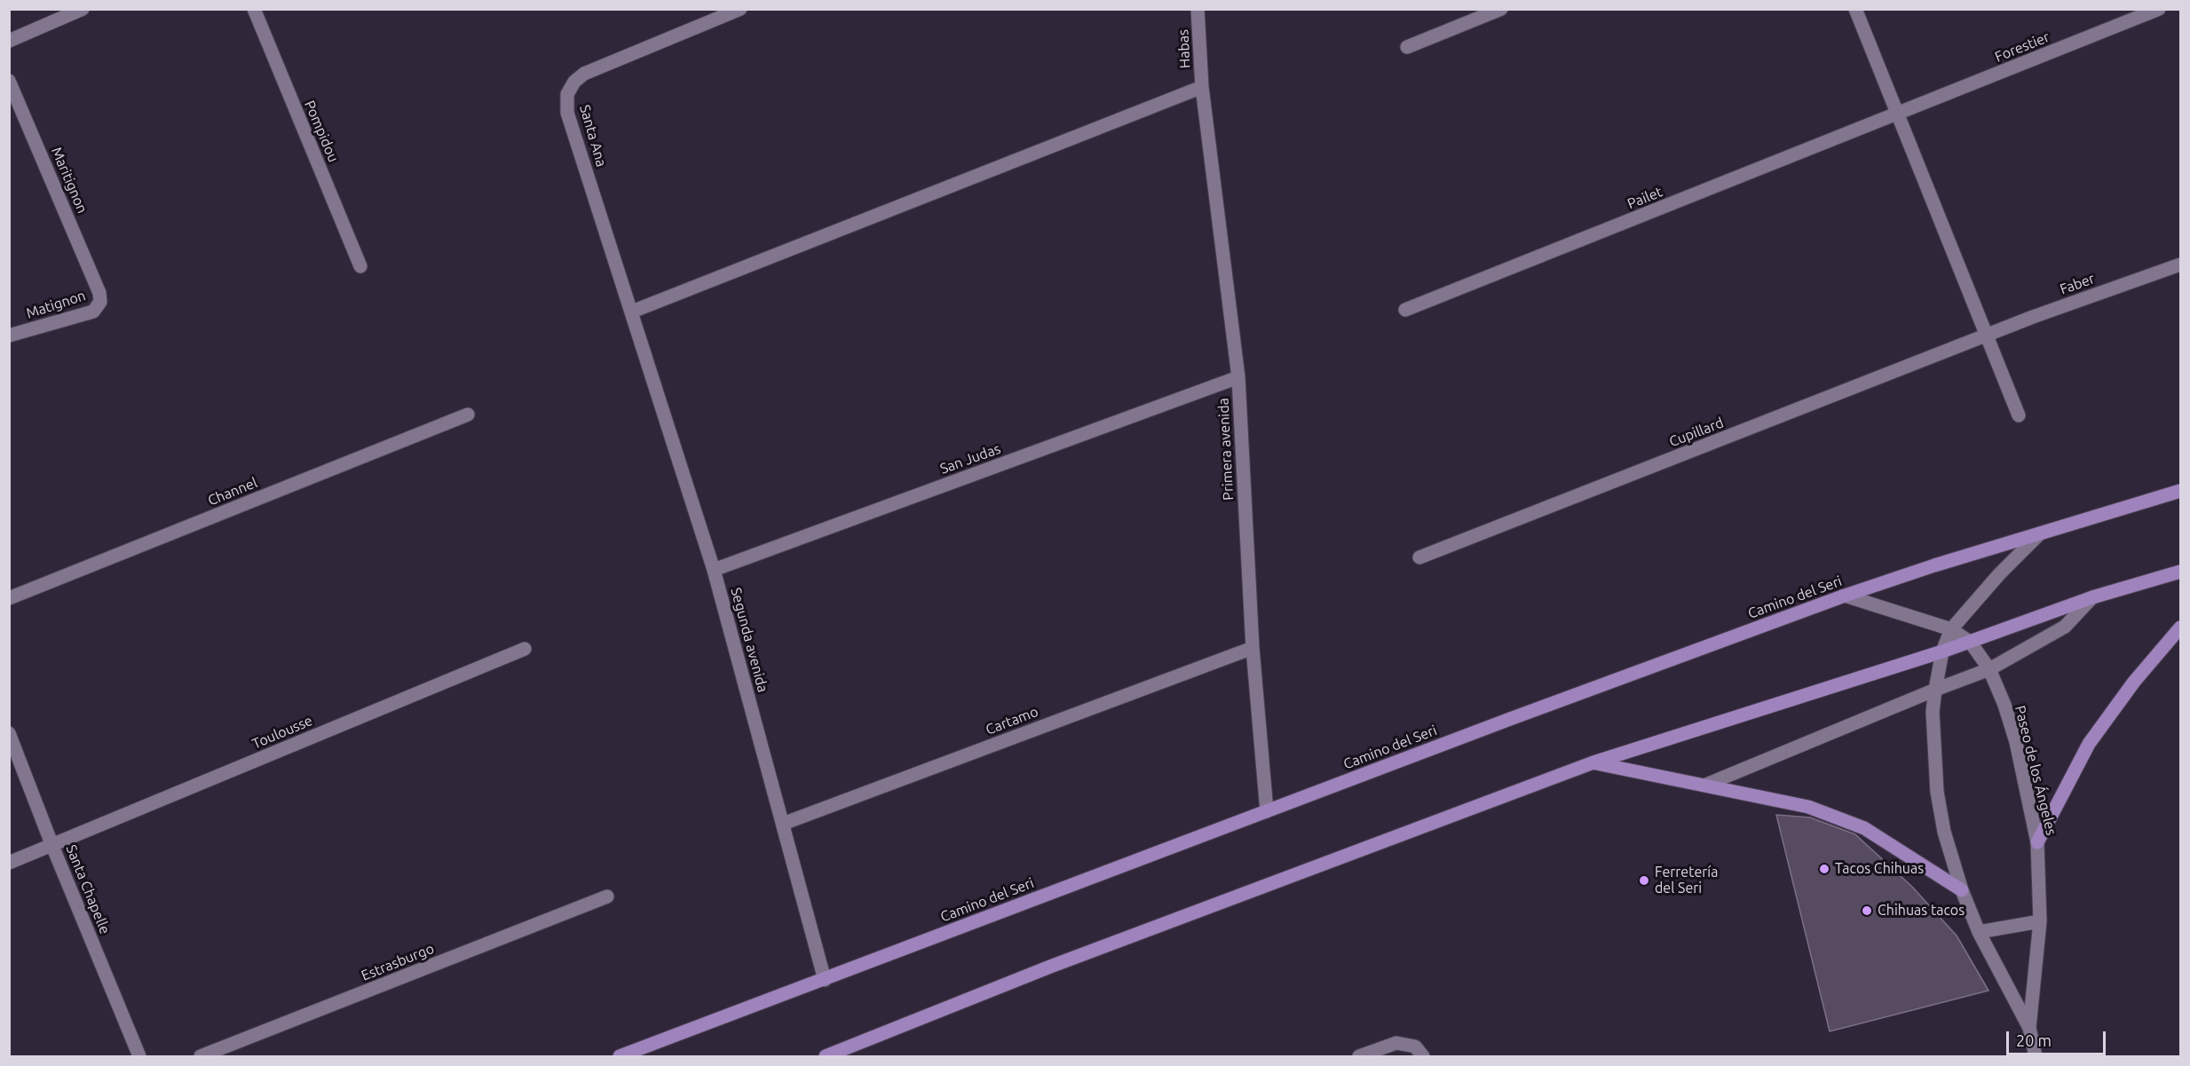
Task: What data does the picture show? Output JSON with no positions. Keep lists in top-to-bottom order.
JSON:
{
  "streets": {
    "main road": ["Camino del Seri"],
    "street": [
      "Forestier",
      "Habas",
      "Pompidou",
      "Santa Ana",
      "Maritignon",
      "Pailet",
      "Faber",
      "Matignon",
      "Cupillard",
      "Primera avenida",
      "San Judas",
      "Channel",
      "Segunda avenida",
      "Cartamo",
      "Toulousse",
      "Paseo de los Ángeles",
      "Santa Chapelle",
      "Estrasburgo"
    ]
  },
  "crossings": [
    ["Forestier", "Pailet"],
    ["Habas", "Primera avenida"],
    ["Santa Ana", "Segunda avenida"],
    ["Maritignon", "Matignon"],
    ["Faber", "Cupillard"],
    ["Primera avenida", "San Judas"],
    ["Primera avenida", "Camino del Seri"],
    ["Primera avenida", "Cartamo"],
    ["San Judas", "Segunda avenida"],
    ["Camino del Seri", "Segunda avenida"],
    ["Camino del Seri", "Paseo de los Ángeles"],
    ["Segunda avenida", "Cartamo"],
    ["Toulousse", "Santa Chapelle"]
  ],
  "places": ["Tacos Chihuas", "Ferretería del Seri", "Chihuas tacos"],
  "scale_bar": "20 m"
}
